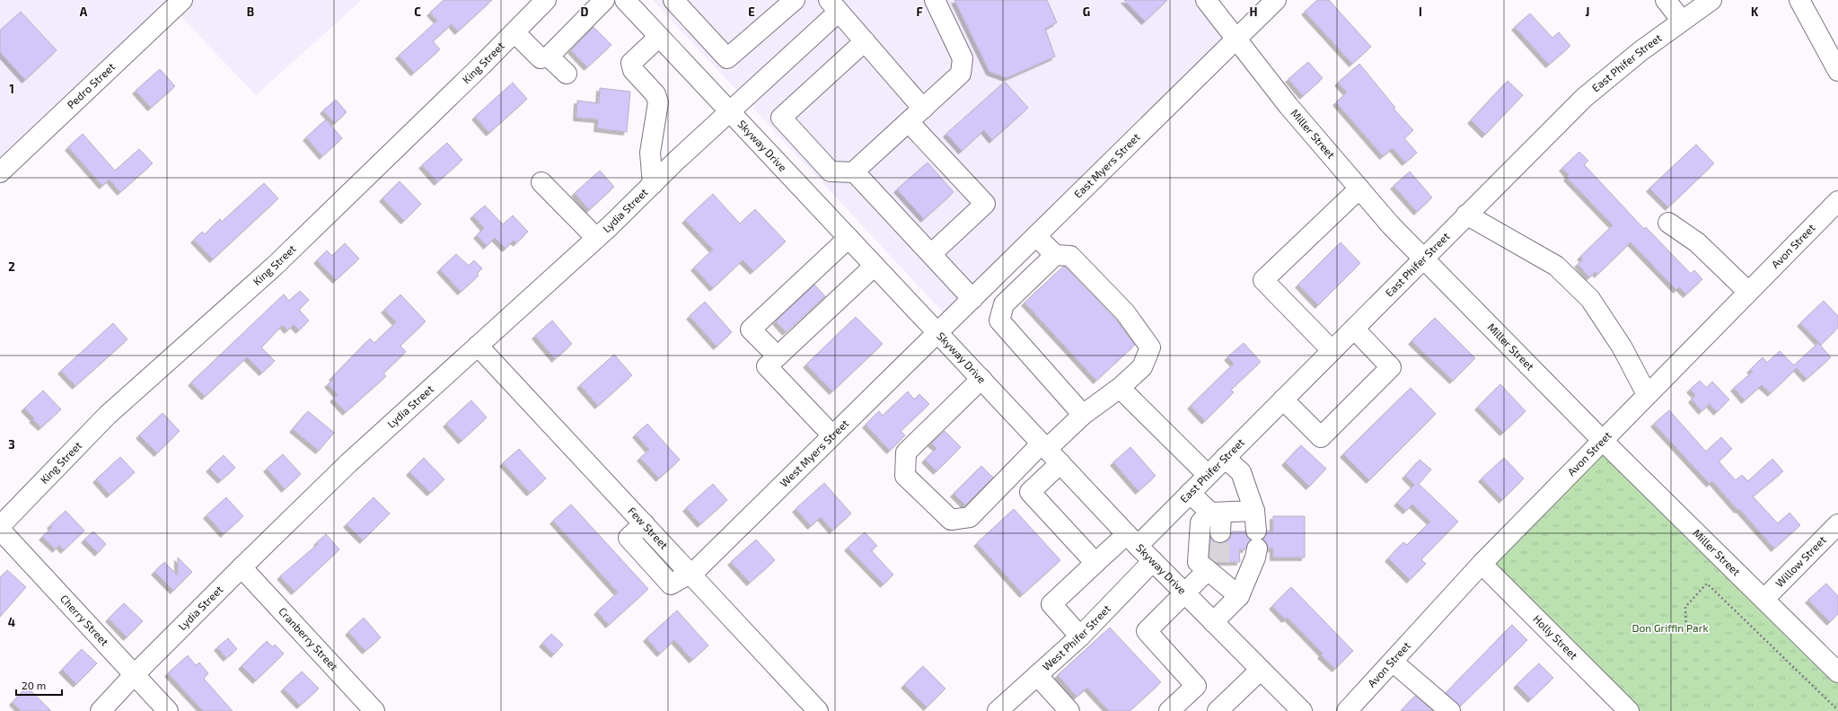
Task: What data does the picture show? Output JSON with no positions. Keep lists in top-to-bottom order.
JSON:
{
  "streets": {
    "street": [
      "King Street",
      "East Phifer Street",
      "Pedro Street",
      "Miller Street",
      "Skyway Drive",
      "East Myers Street",
      "Lydia Street",
      "Avon Street",
      "West Myers Street",
      "Few Street",
      "Willow Street",
      "Cherry Street",
      "West Phifer Street",
      "Holly Street",
      "Cranberry Street"
    ]
  },
  "crossings": [
    ["East Phifer Street", "Miller Street"],
    ["East Phifer Street", "Skyway Drive"],
    ["East Phifer Street", "West Phifer Street"],
    ["Miller Street", "East Myers Street"],
    ["Miller Street", "Avon Street"],
    ["Miller Street", "Willow Street"],
    ["Skyway Drive", "East Myers Street"],
    ["Skyway Drive", "Lydia Street"],
    ["Skyway Drive", "West Myers Street"],
    ["Skyway Drive", "West Phifer Street"],
    ["East Myers Street", "West Myers Street"],
    ["Lydia Street", "Few Street"],
    ["Lydia Street", "Cherry Street"],
    ["Lydia Street", "Cranberry Street"],
    ["Avon Street", "Holly Street"],
    ["West Myers Street", "Few Street"]
  ],
  "parks": ["Don Griffin Park"],
  "scale_bar": "20 m",
  "grid": {
    "columns": [
      "A",
      "B",
      "C",
      "D",
      "E",
      "F",
      "G",
      "H",
      "I",
      "J",
      "K"
    ],
    "rows": [
      "1",
      "2",
      "3",
      "4"
    ]
  }
}
